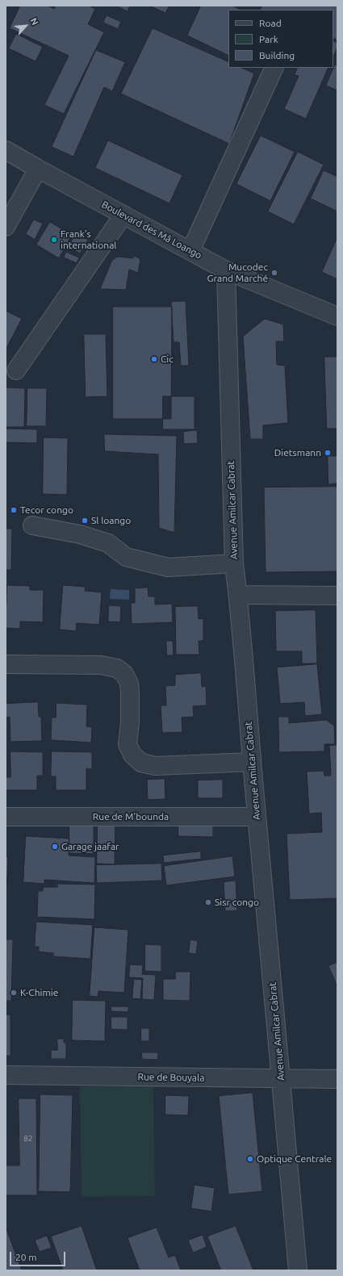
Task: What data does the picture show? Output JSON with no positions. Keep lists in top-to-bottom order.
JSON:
{
  "streets": {
    "street": [
      "Boulevard des Mâ Loango",
      "Avenue Amilcar Cabrat",
      "Rue de M'bounda",
      "Rue de Bouyala"
    ]
  },
  "crossings": [
    ["Boulevard des Mâ Loango", "Avenue Amilcar Cabrat"],
    ["Avenue Amilcar Cabrat", "Rue de M'bounda"],
    ["Avenue Amilcar Cabrat", "Rue de Bouyala"]
  ],
  "places": [
    "Frank's international",
    "Mucodec Grand Marché",
    "Cic",
    "Dietsmann",
    "Tecor congo",
    "Sl loango",
    "Garage jaafar",
    "Sisr congo",
    "K-Chimie",
    "Optique Centrale"
  ],
  "house_numbers": ["82"],
  "legend": ["Road", "Park", "Building"],
  "scale_bar": "20 m",
  "north": "top right"
}
